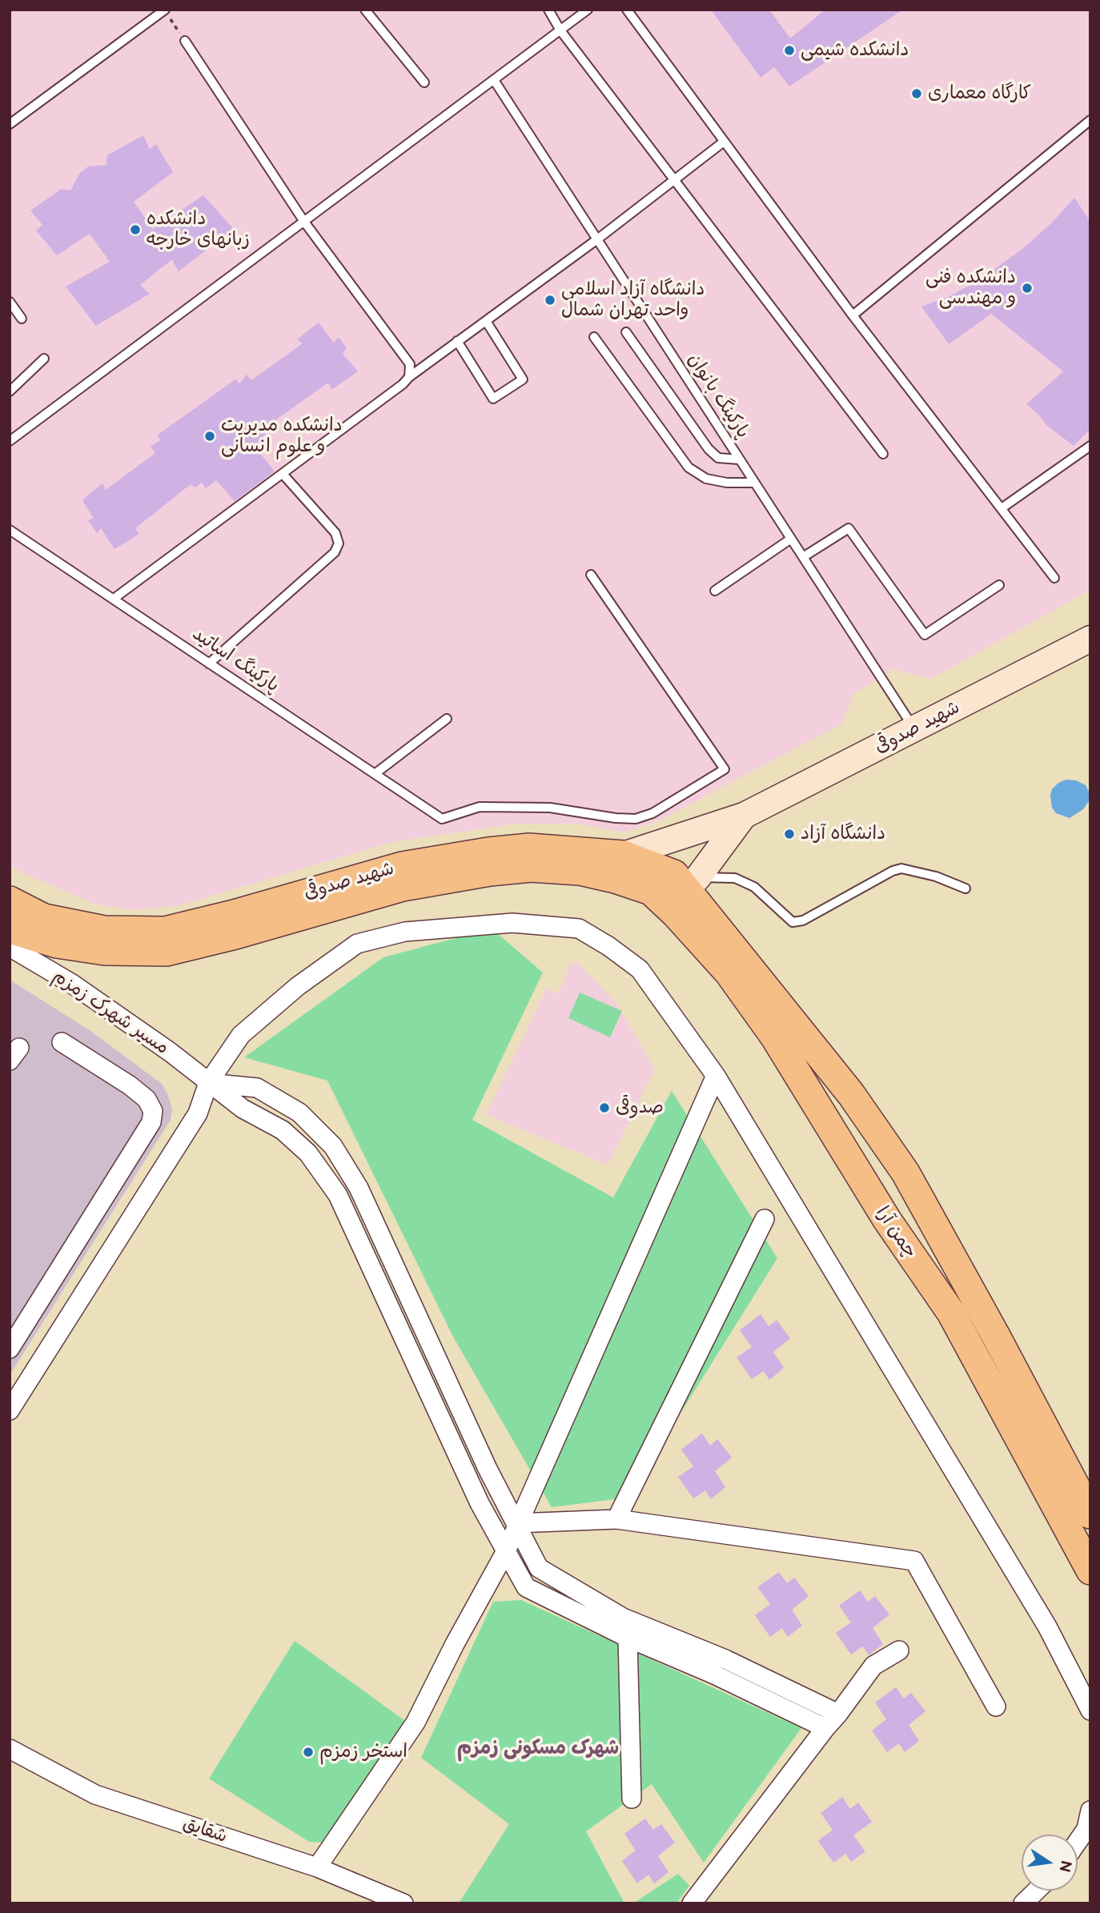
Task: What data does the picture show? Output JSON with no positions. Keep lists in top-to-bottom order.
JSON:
{
  "streets": {
    "main road": ["شهید صدوقی", "چمن آرا"],
    "street": ["مسیر شهرک زمزم", "شقایق"],
    "lane": ["پارکینگ بانوان", "پارکینگ اساتید"]
  },
  "crossings": [
    ["پارکینگ بانوان", "شهید صدوقی"],
    ["شهید صدوقی", "چمن آرا"]
  ],
  "districts": ["شهرک مسکونی زمزم"],
  "places": [
    "دانشکده شیمی",
    "کارگاه معماری",
    "دانشکده زبانهای خارجه",
    "دانشکده فنی و مهندسی",
    "دانشگاه آزاد اسلامی واحد تهران شمال",
    "دانشکده مدیریت و علوم انسانی",
    "دانشگاه آزاد",
    "صدوقی",
    "استخر زمزم"
  ],
  "north": "right"
}
